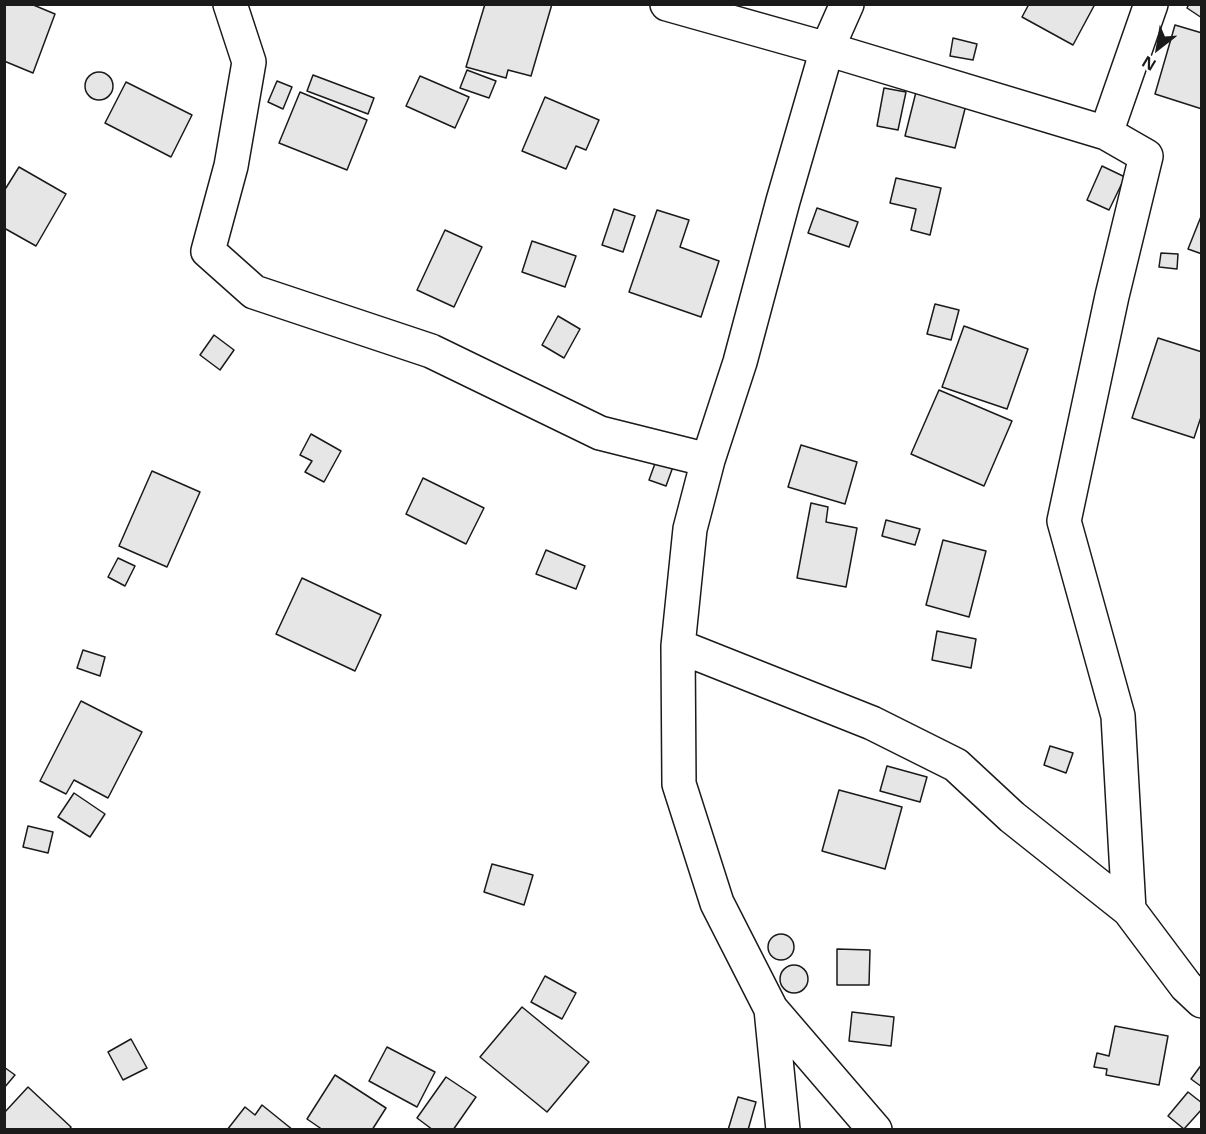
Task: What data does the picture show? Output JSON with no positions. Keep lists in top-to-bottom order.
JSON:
{
  "north": "bottom left"
}
